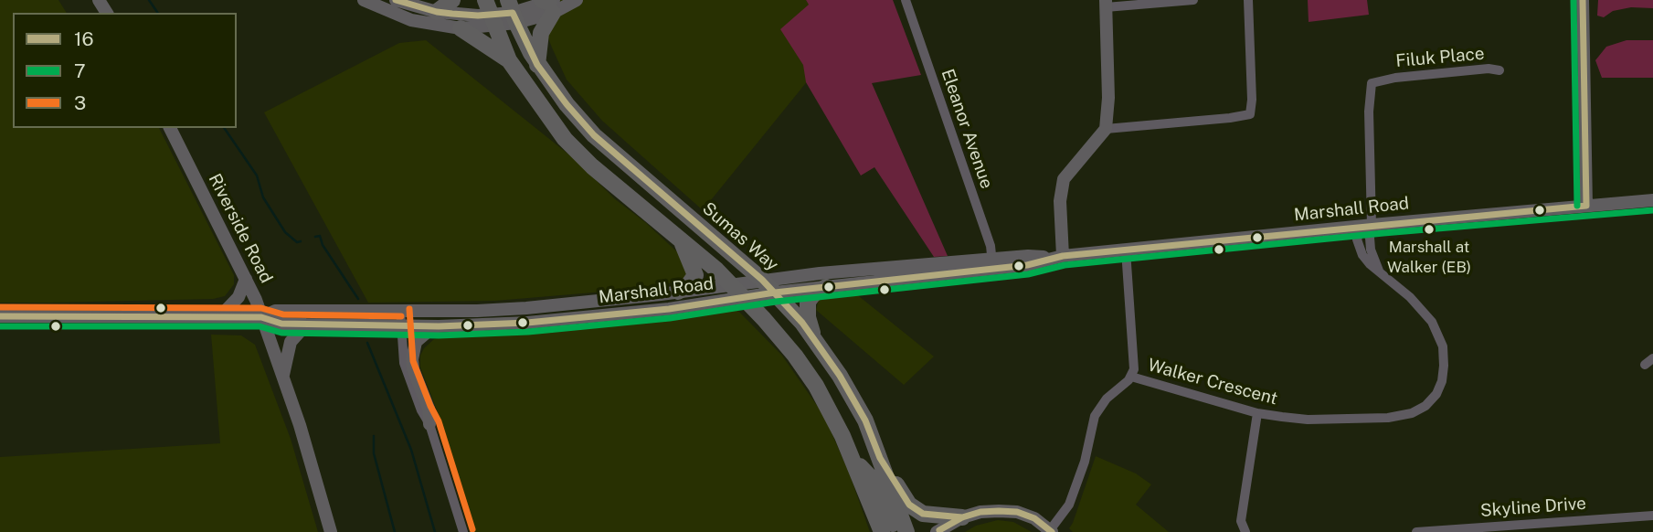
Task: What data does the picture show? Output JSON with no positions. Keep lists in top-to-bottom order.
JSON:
{
  "streets": {
    "highway": ["Sumas Way"],
    "main road": ["Marshall Road", "Riverside Road"],
    "street": [
      "Filuk Place",
      "Eleanor Avenue",
      "Walker Crescent",
      "Skyline Drive"
    ]
  },
  "crossings": [
    ["Filuk Place", "Marshall Road"],
    ["Filuk Place", "Walker Crescent"],
    ["Eleanor Avenue", "Marshall Road"],
    ["Marshall Road", "Riverside Road"],
    ["Marshall Road", "Sumas Way"],
    ["Marshall Road", "Walker Crescent"]
  ],
  "places": ["Marshall at Walker (EB)"],
  "lines": ["transit line 16", "transit line 7", "transit line 3"],
  "legend": ["16", "7", "3"]
}
